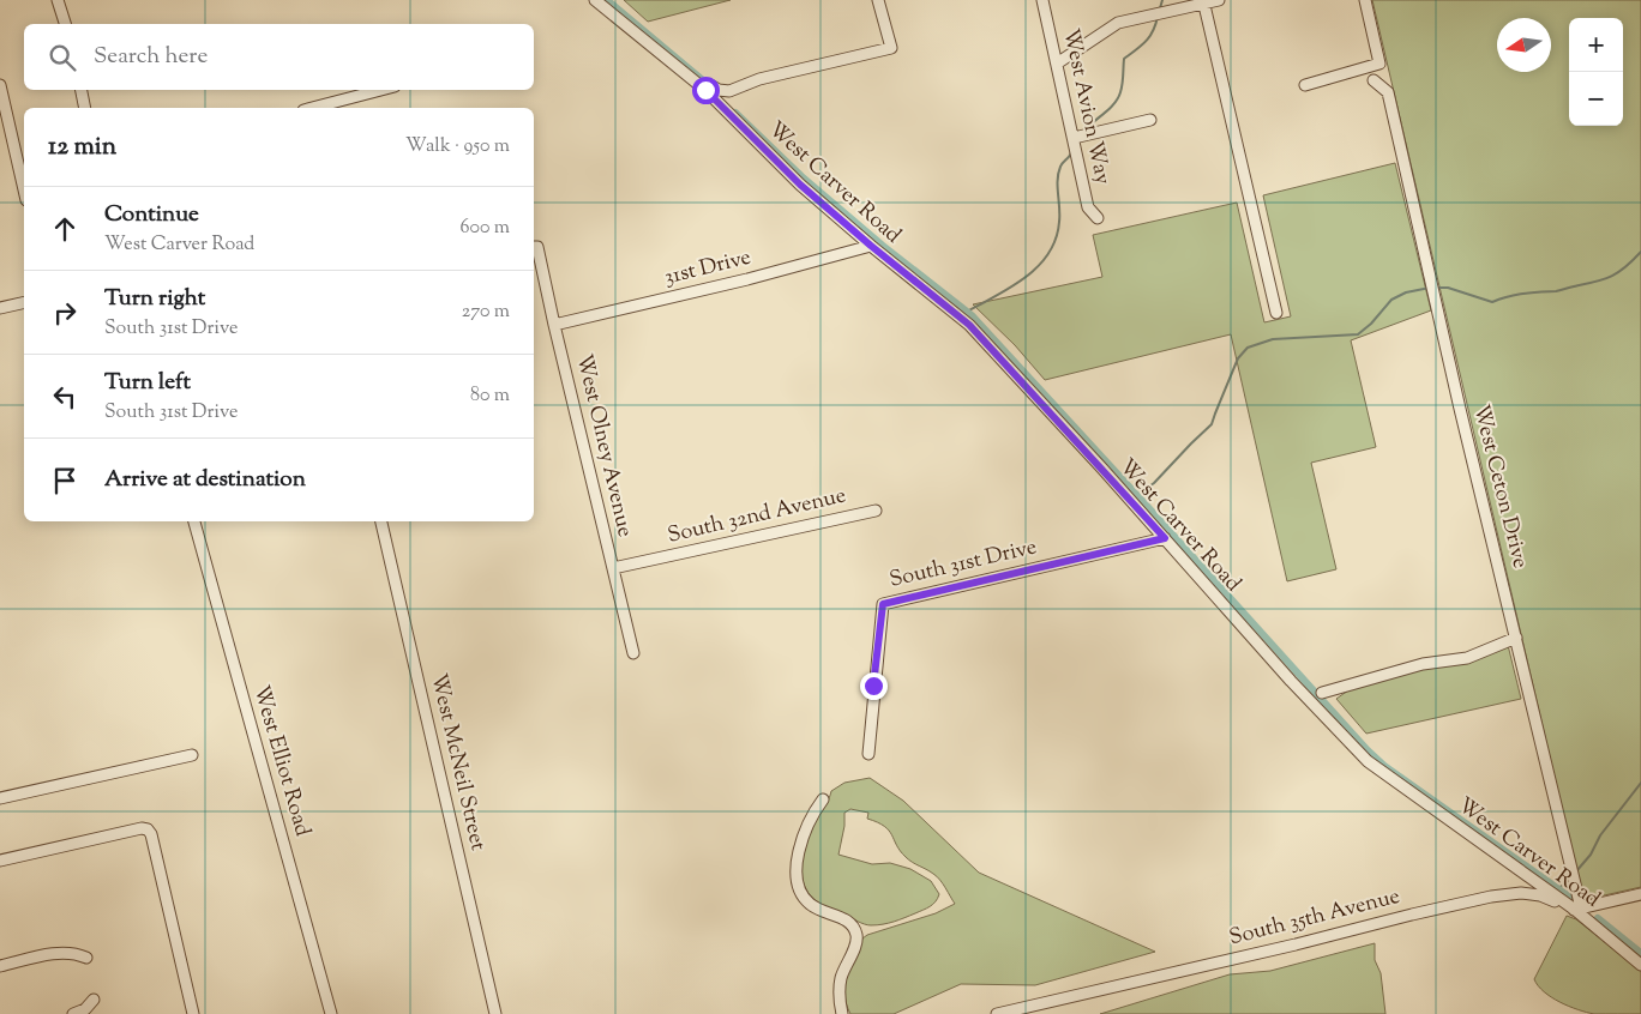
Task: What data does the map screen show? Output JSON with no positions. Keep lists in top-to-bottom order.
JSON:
{
  "streets": {
    "street": [
      "West Avion Way",
      "West Carver Road",
      "31st Drive",
      "West Olney Avenue",
      "West Ceton Drive",
      "South 32nd Avenue",
      "South 31st Drive",
      "West Elliot Road",
      "West McNeil Street",
      "South 35th Avenue"
    ]
  },
  "crossings": [
    ["West Carver Road", "31st Drive"],
    ["West Carver Road", "West Ceton Drive"],
    ["West Carver Road", "South 31st Drive"],
    ["West Carver Road", "South 35th Avenue"],
    ["31st Drive", "West Olney Avenue"],
    ["West Olney Avenue", "South 32nd Avenue"],
    ["West Ceton Drive", "South 35th Avenue"]
  ],
  "north": "left",
  "page": {
    "map_buttons": ["+", "−"],
    "search": "Search here",
    "heading": ["12 min", "Walk · 950 m"],
    "list": [
      ["Continue", "West Carver Road", "600 m"],
      ["Turn right", "South 31st Drive", "270 m"],
      ["Turn left", "South 31st Drive", "80 m"],
      "Arrive at destination"
    ]
  }
}
